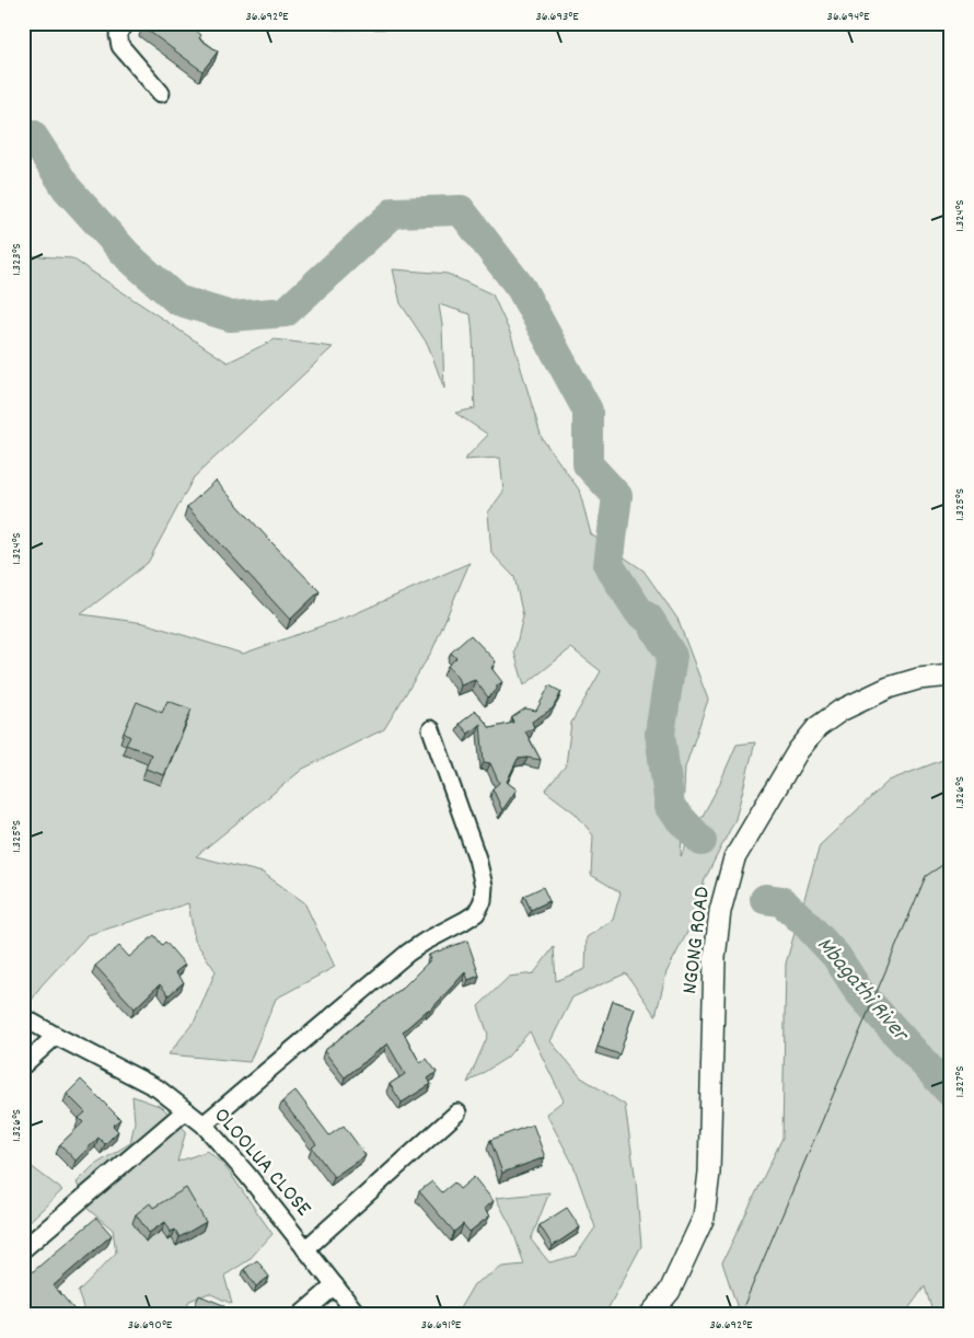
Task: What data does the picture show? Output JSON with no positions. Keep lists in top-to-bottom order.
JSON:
{
  "streets": {
    "main road": ["NGONG ROAD"],
    "street": ["OLOOLUA CLOSE"]
  },
  "water": ["Mbagathi River"],
  "coordinates": [
    "36.692°E",
    "36.693°E",
    "36.694°E",
    "1.324°S",
    "1.323°S",
    "1.325°S",
    "1.326°S",
    "1.327°S",
    "36.690°E",
    "36.691°E"
  ]
}
